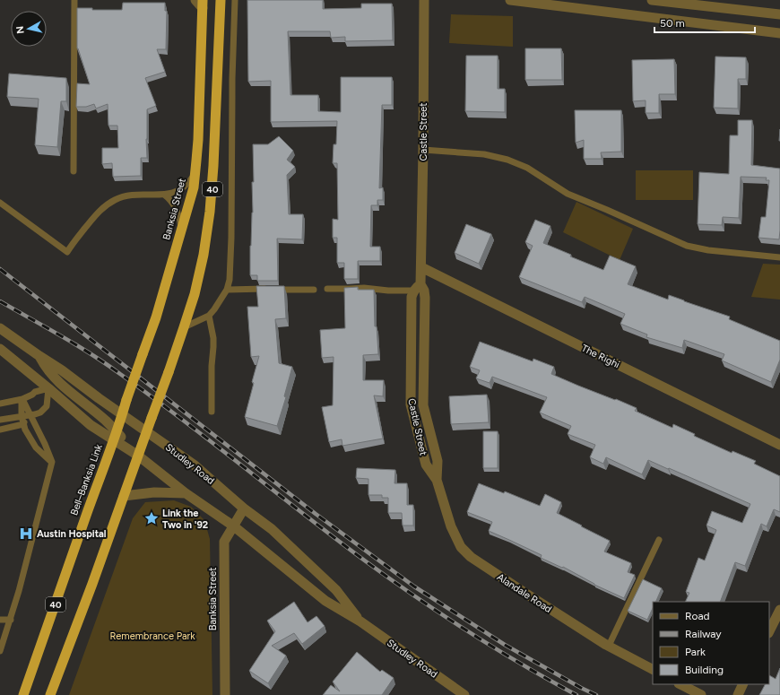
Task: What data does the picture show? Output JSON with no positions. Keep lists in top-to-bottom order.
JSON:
{
  "streets": {
    "highway": ["40", "Banksia Street", "Bell–Banksia Link"],
    "street": [
      "Castle Street",
      "The Righi",
      "Studley Road",
      "Alandale Road"
    ]
  },
  "crossings": [
    ["Castle Street", "The Righi"],
    ["Castle Street", "Alandale Road"],
    ["40", "Studley Road"],
    ["Banksia Street", "Studley Road"],
    ["Banksia Street", "Bell–Banksia Link"],
    ["Studley Road", "Bell–Banksia Link"]
  ],
  "parks": ["Remembrance Park"],
  "places": {
    "place": ["Link the Two in '92"],
    "hospital": ["Austin Hospital"]
  },
  "legend": [
    "Road",
    "Railway",
    "Park",
    "Building"
  ],
  "scale_bar": "50 m",
  "north": "left"
}
